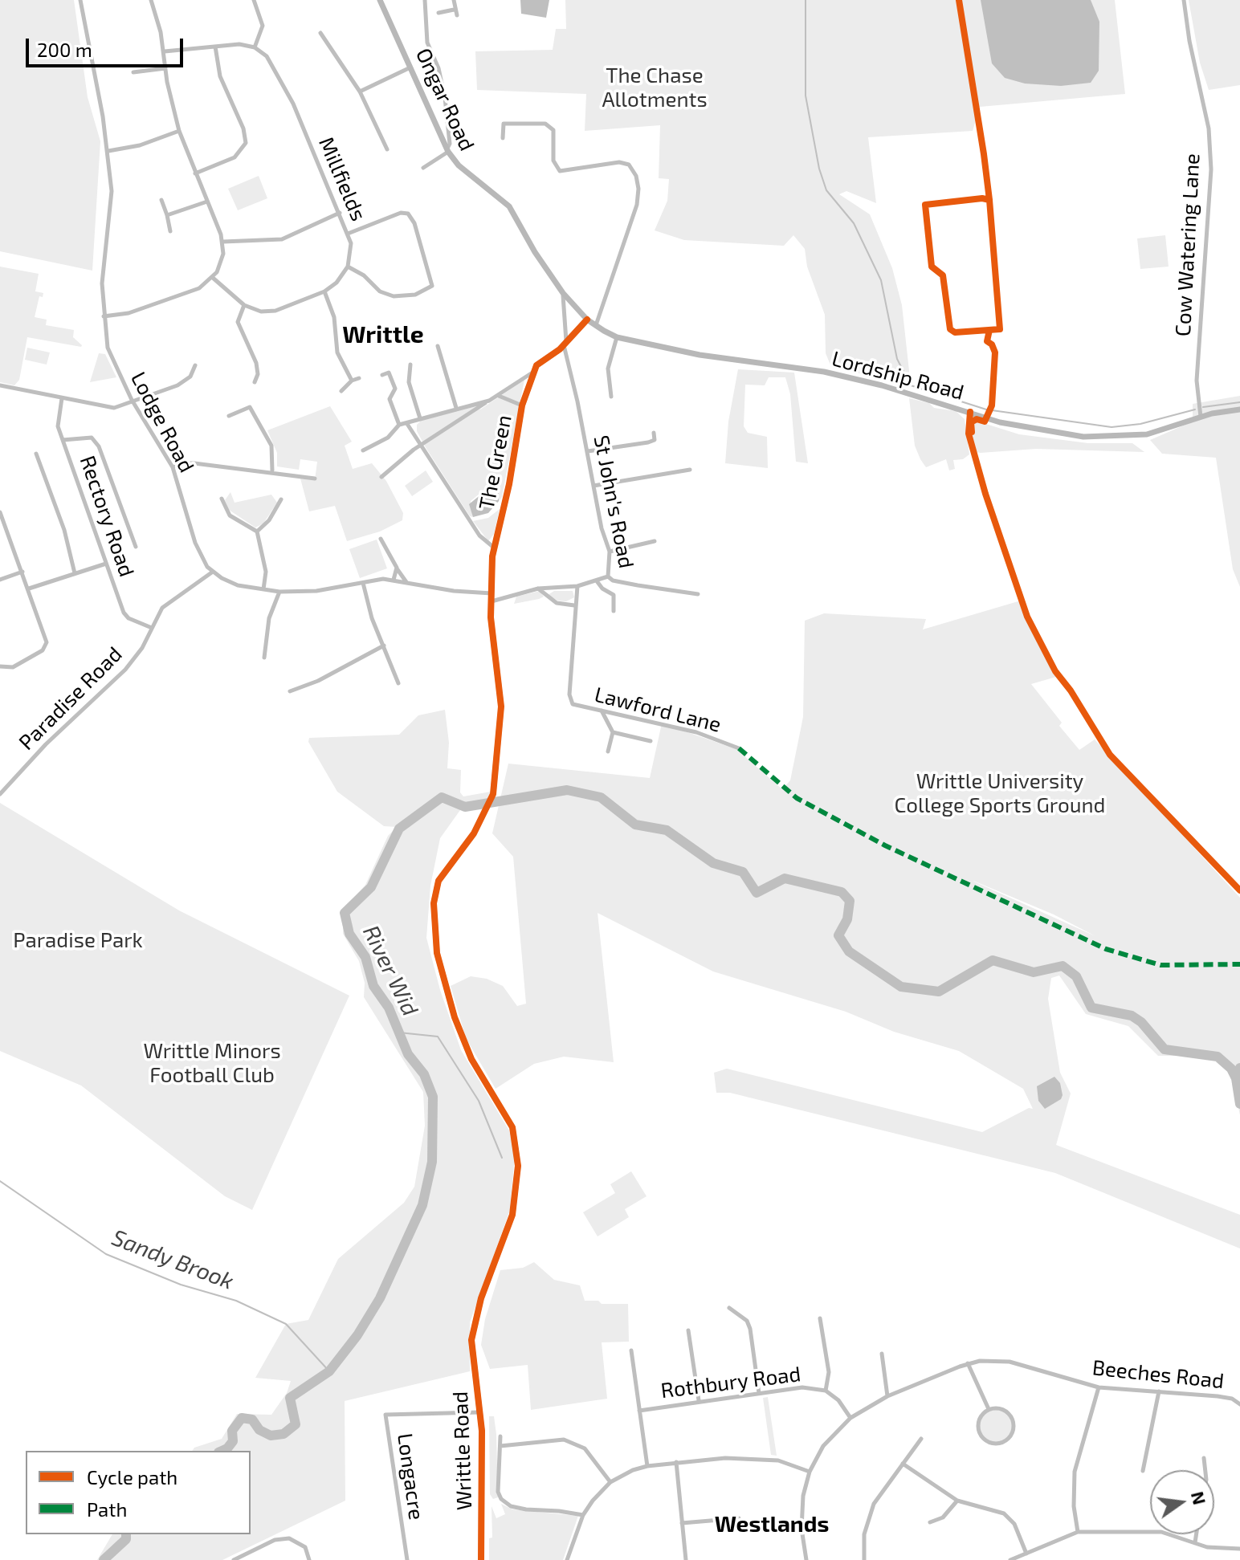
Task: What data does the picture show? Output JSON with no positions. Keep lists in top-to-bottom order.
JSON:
{
  "streets": {
    "street": [
      "Ongar Road",
      "Millfields",
      "Cow Watering Lane",
      "Lordship Road",
      "Lodge Road",
      "The Green",
      "St John's Road",
      "Rectory Road",
      "Paradise Road",
      "Lawford Lane",
      "Beeches Road",
      "Rothbury Road",
      "Writtle Road",
      "Longacre"
    ]
  },
  "crossings": [
    ["Ongar Road", "Lordship Road"],
    ["Ongar Road", "The Green"],
    ["Cow Watering Lane", "Lordship Road"],
    ["Lordship Road", "The Green"],
    ["Lodge Road", "Paradise Road"],
    ["The Green", "St John's Road"],
    ["The Green", "Writtle Road"],
    ["Rectory Road", "Paradise Road"],
    ["Writtle Road", "Longacre"]
  ],
  "districts": ["Writtle", "Westlands"],
  "water": ["River Wid", "Sandy Brook"],
  "parks": [
    "The Chase Allotments",
    "Writtle University College Sports Ground",
    "Paradise Park",
    "Writtle Minors Football Club"
  ],
  "legend": ["Cycle path", "Path"],
  "scale_bar": "200 m",
  "north": "right"
}
